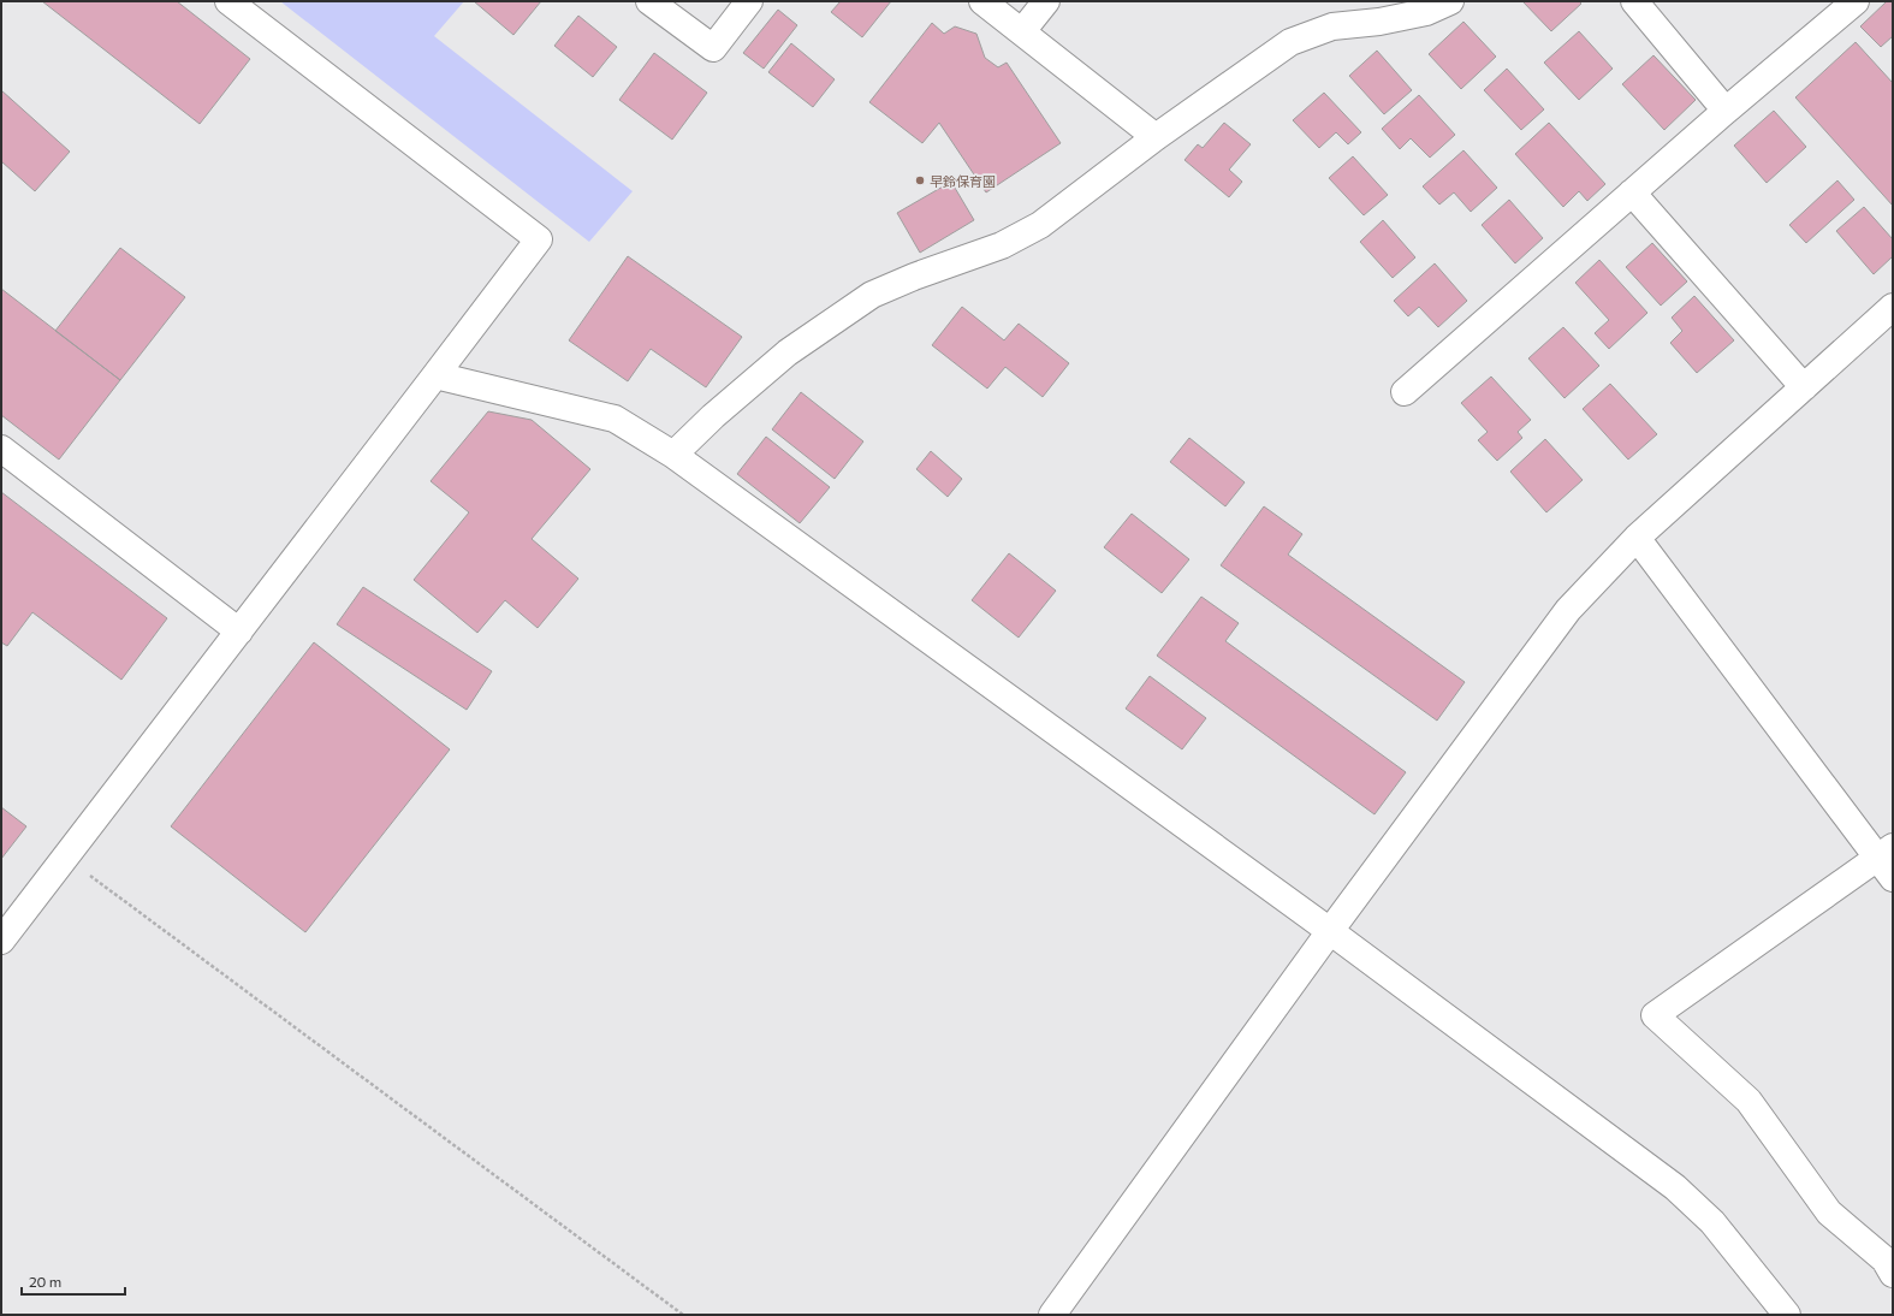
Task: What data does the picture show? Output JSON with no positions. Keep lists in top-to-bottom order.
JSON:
{
  "places": ["早鈴保育園"],
  "scale_bar": "20 m"
}
